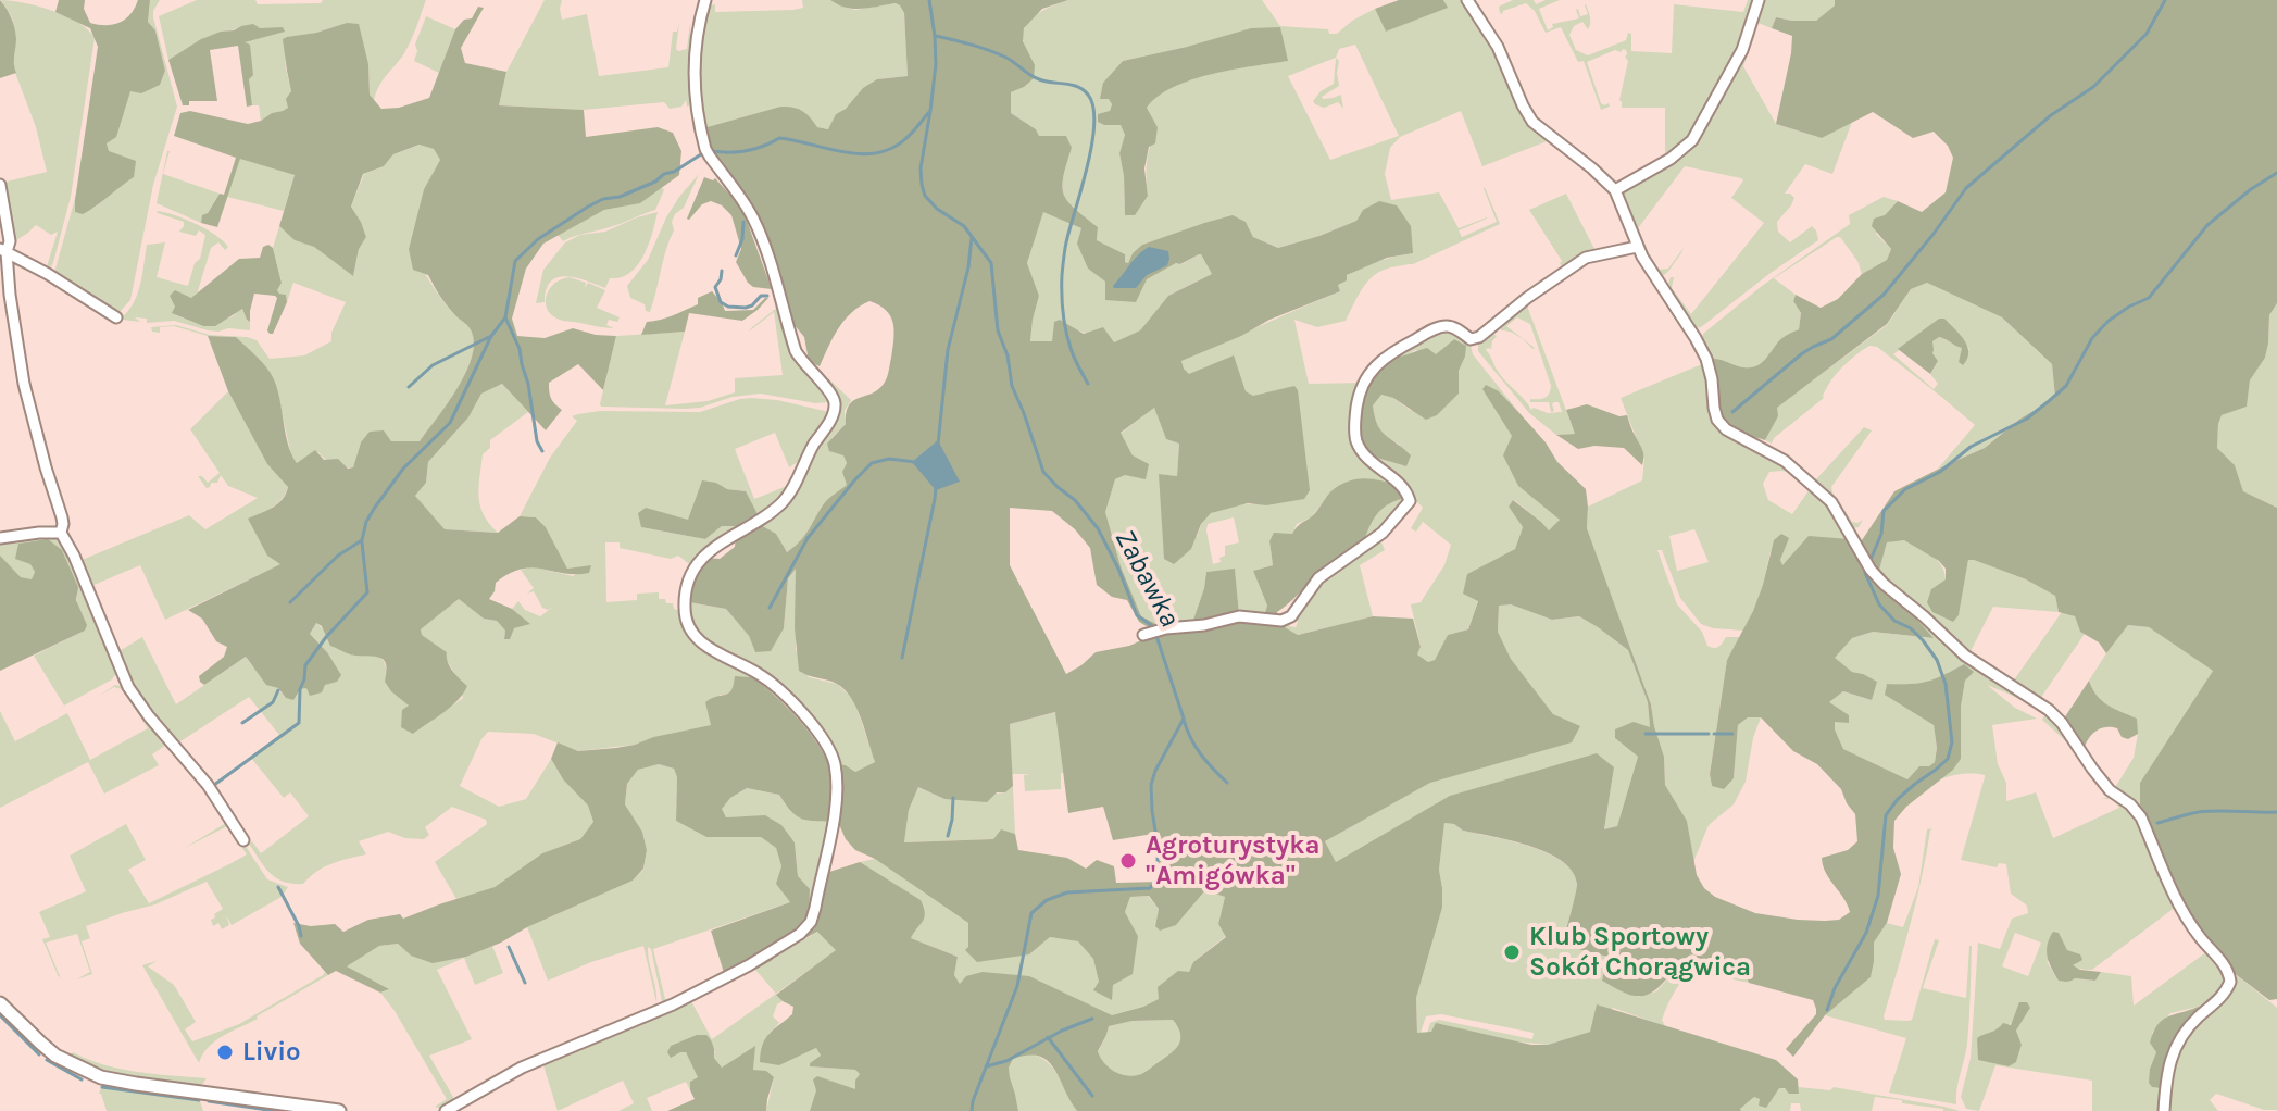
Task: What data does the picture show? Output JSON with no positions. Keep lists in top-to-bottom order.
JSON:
{
  "water": ["Zabawka"],
  "places": ["Agroturystyka \"Amigówka\"", "Klub Sportowy Sokół Chorągwica", "Livio"]
}
